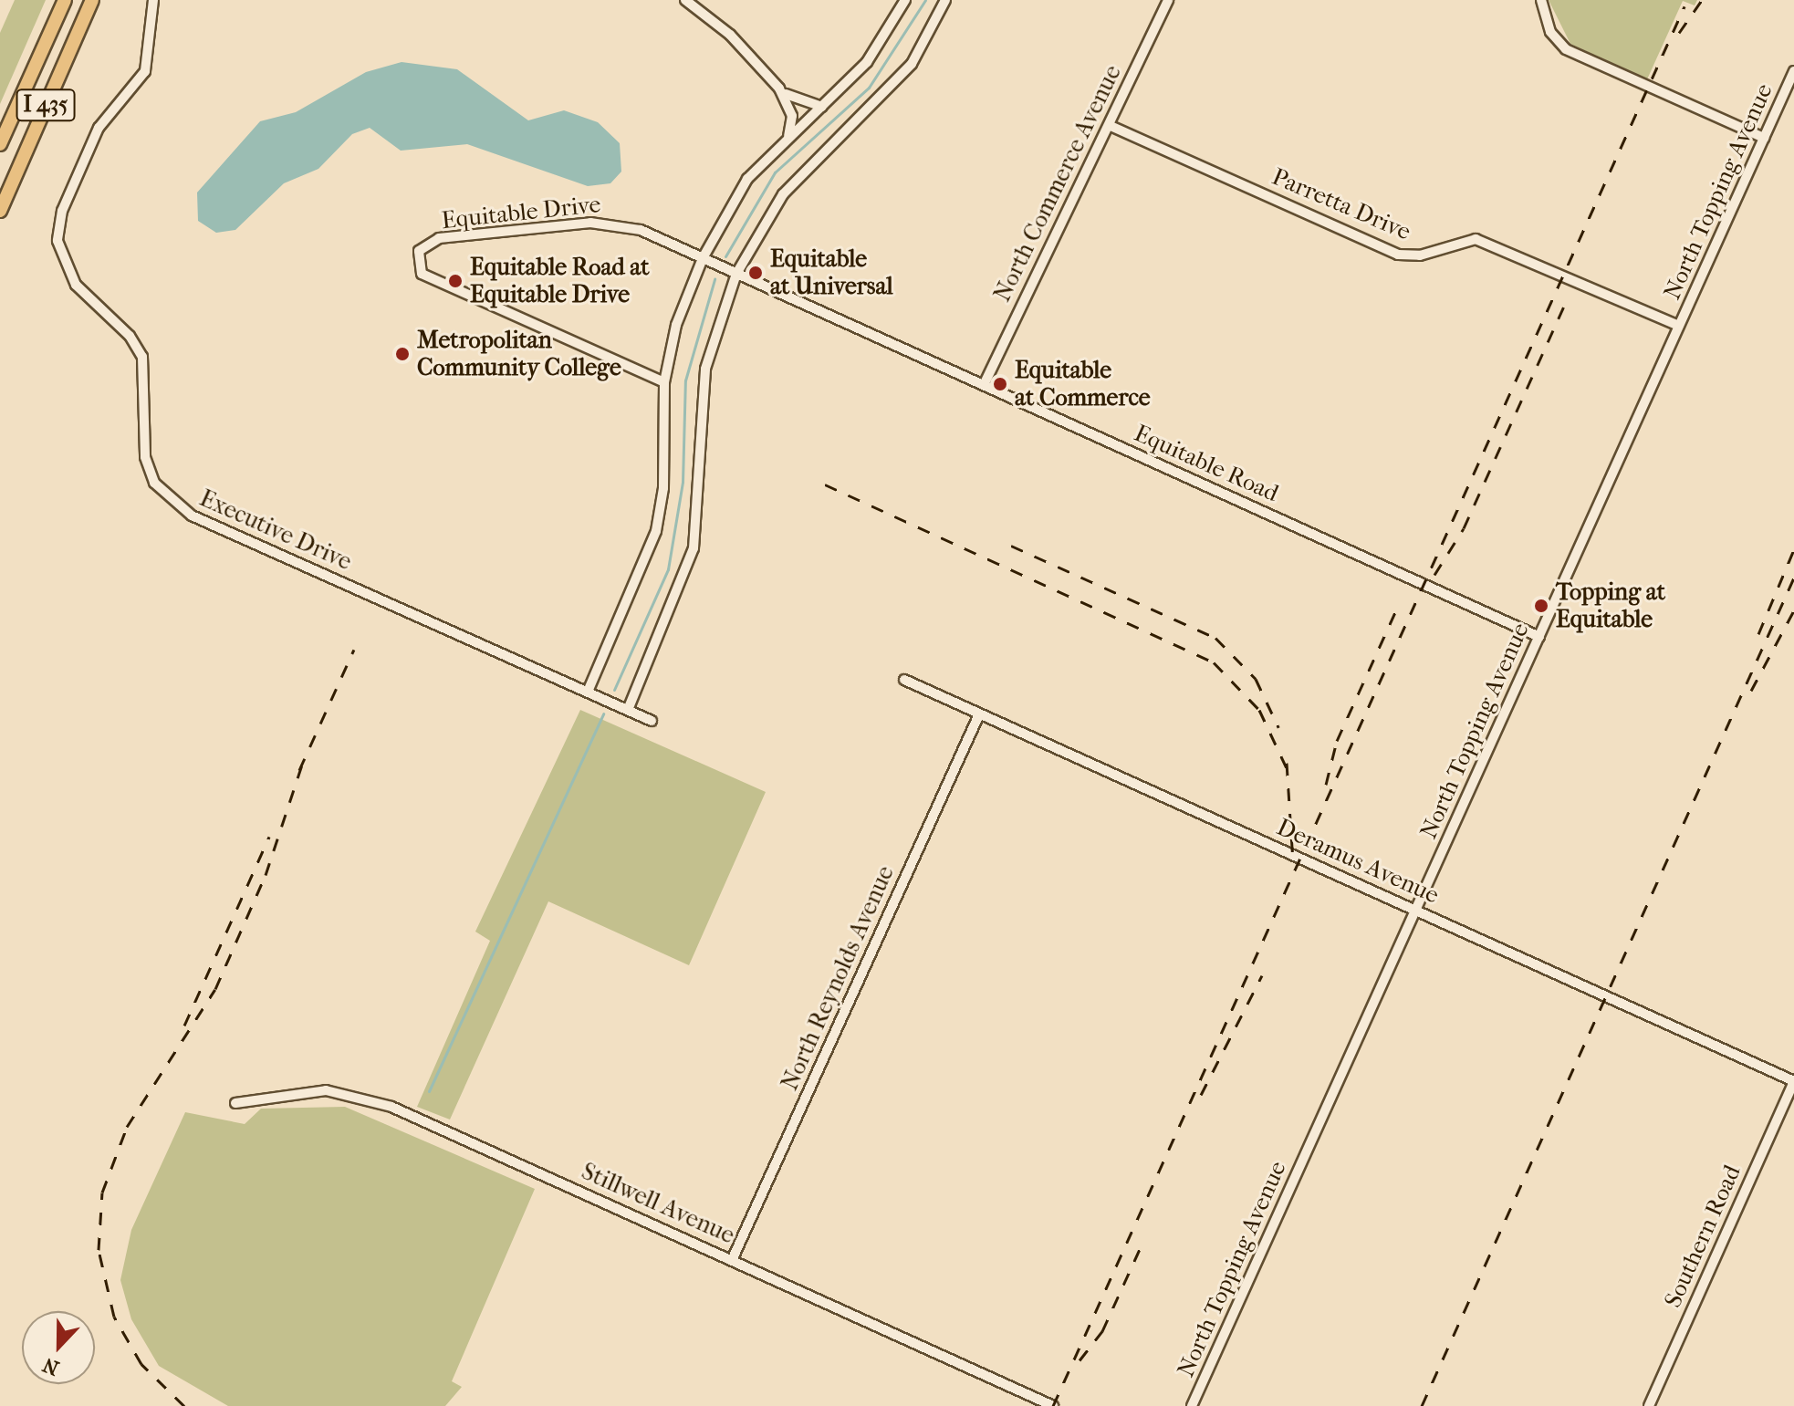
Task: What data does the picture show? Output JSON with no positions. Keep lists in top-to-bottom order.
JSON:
{
  "streets": {
    "highway": ["I 435"],
    "street": [
      "North Commerce Avenue",
      "North Topping Avenue",
      "Parretta Drive",
      "Equitable Drive",
      "Equitable Road",
      "Executive Drive",
      "Deramus Avenue",
      "North Reynolds Avenue",
      "Stillwell Avenue",
      "Southern Road"
    ]
  },
  "crossings": [
    ["North Commerce Avenue", "Parretta Drive"],
    ["North Commerce Avenue", "Equitable Road"],
    ["North Topping Avenue", "Parretta Drive"],
    ["North Topping Avenue", "Equitable Road"],
    ["North Topping Avenue", "Deramus Avenue"],
    ["Equitable Drive", "Equitable Road"],
    ["Deramus Avenue", "North Reynolds Avenue"],
    ["Deramus Avenue", "Southern Road"],
    ["North Reynolds Avenue", "Stillwell Avenue"]
  ],
  "places": [
    "Equitable at Universal",
    "Equitable Road at Equitable Drive",
    "Metropolitan Community College",
    "Equitable at Commerce",
    "Topping at Equitable"
  ],
  "north": "bottom"
}
